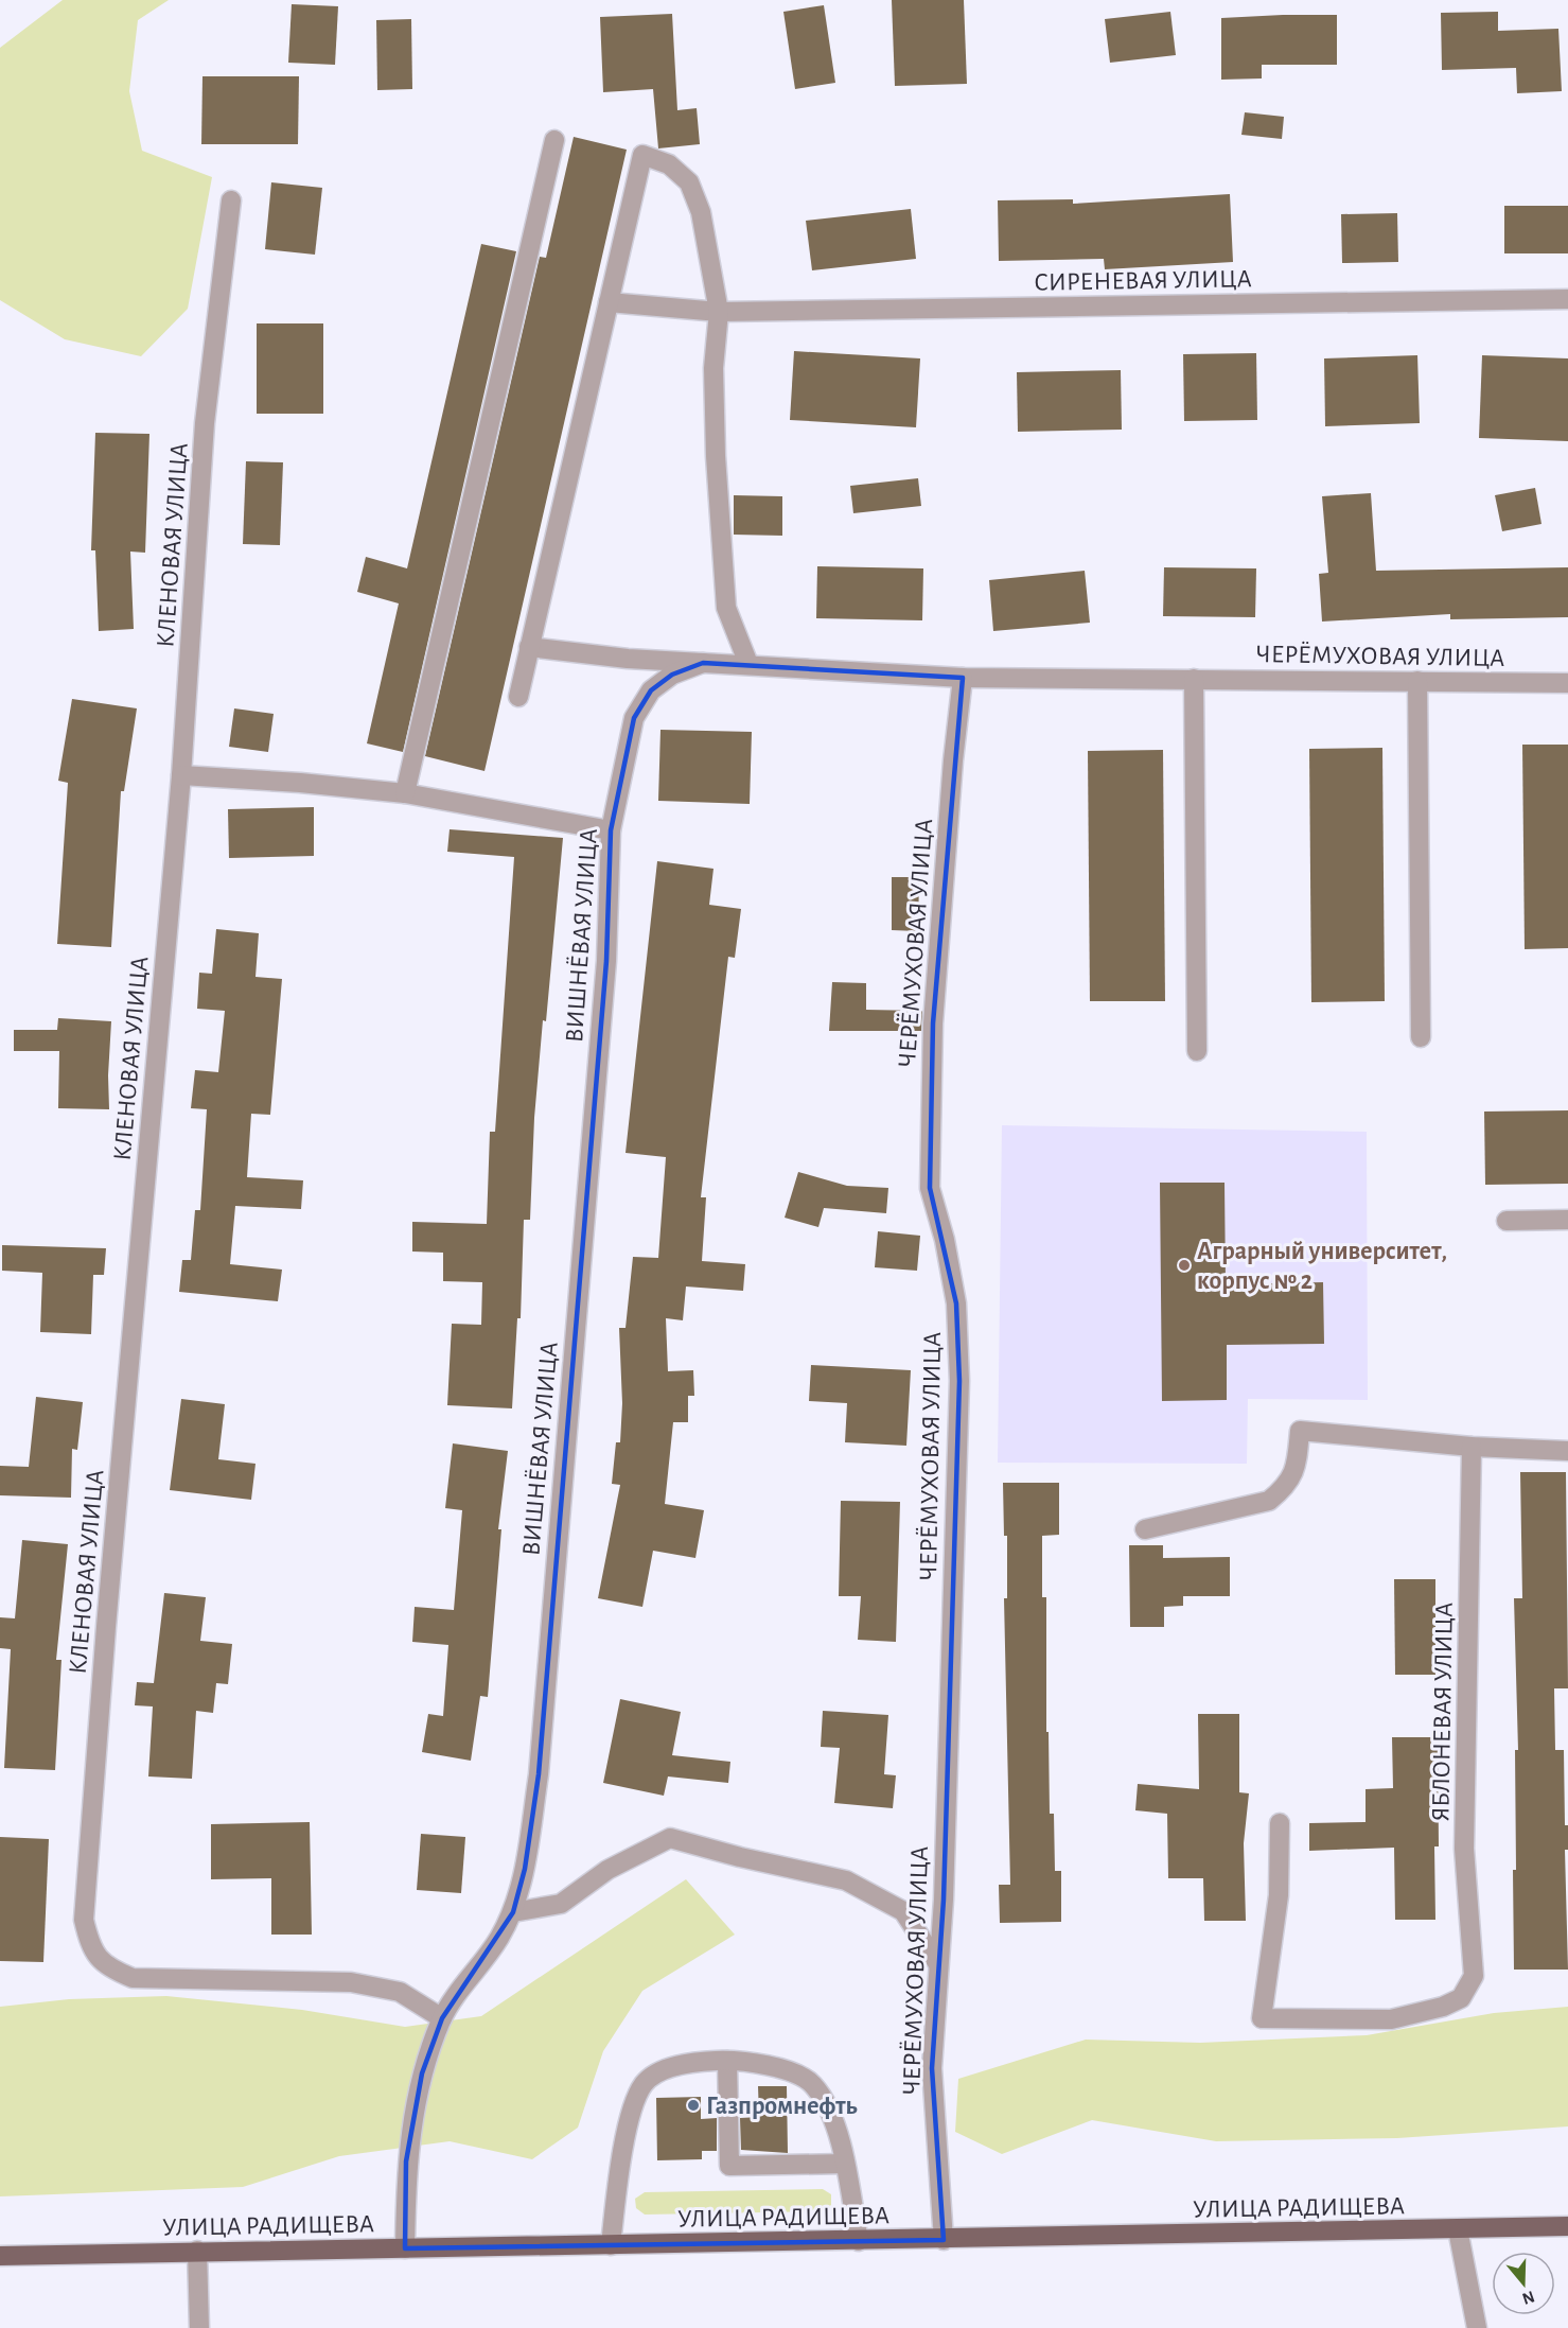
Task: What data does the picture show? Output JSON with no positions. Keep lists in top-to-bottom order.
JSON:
{
  "streets": {
    "main road": ["УЛИЦА РАДИЩЕВА"],
    "street": [
      "СИРЕНЕВАЯ УЛИЦА",
      "КЛЕНОВАЯ УЛИЦА",
      "ЧЕРЁМУХОВАЯ УЛИЦА",
      "ВИШНЁВАЯ УЛИЦА",
      "ЯБЛОНЕВАЯ УЛИЦА"
    ]
  },
  "crossings": [
    ["КЛЕНОВАЯ УЛИЦА", "ВИШНЁВАЯ УЛИЦА"],
    ["ЧЕРЁМУХОВАЯ УЛИЦА", "ВИШНЁВАЯ УЛИЦА"],
    ["ЧЕРЁМУХОВАЯ УЛИЦА", "УЛИЦА РАДИЩЕВА"],
    ["ВИШНЁВАЯ УЛИЦА", "УЛИЦА РАДИЩЕВА"]
  ],
  "places": ["Аграрный университет, корпус № 2", "Газпромнефть"],
  "north": "bottom"
}
